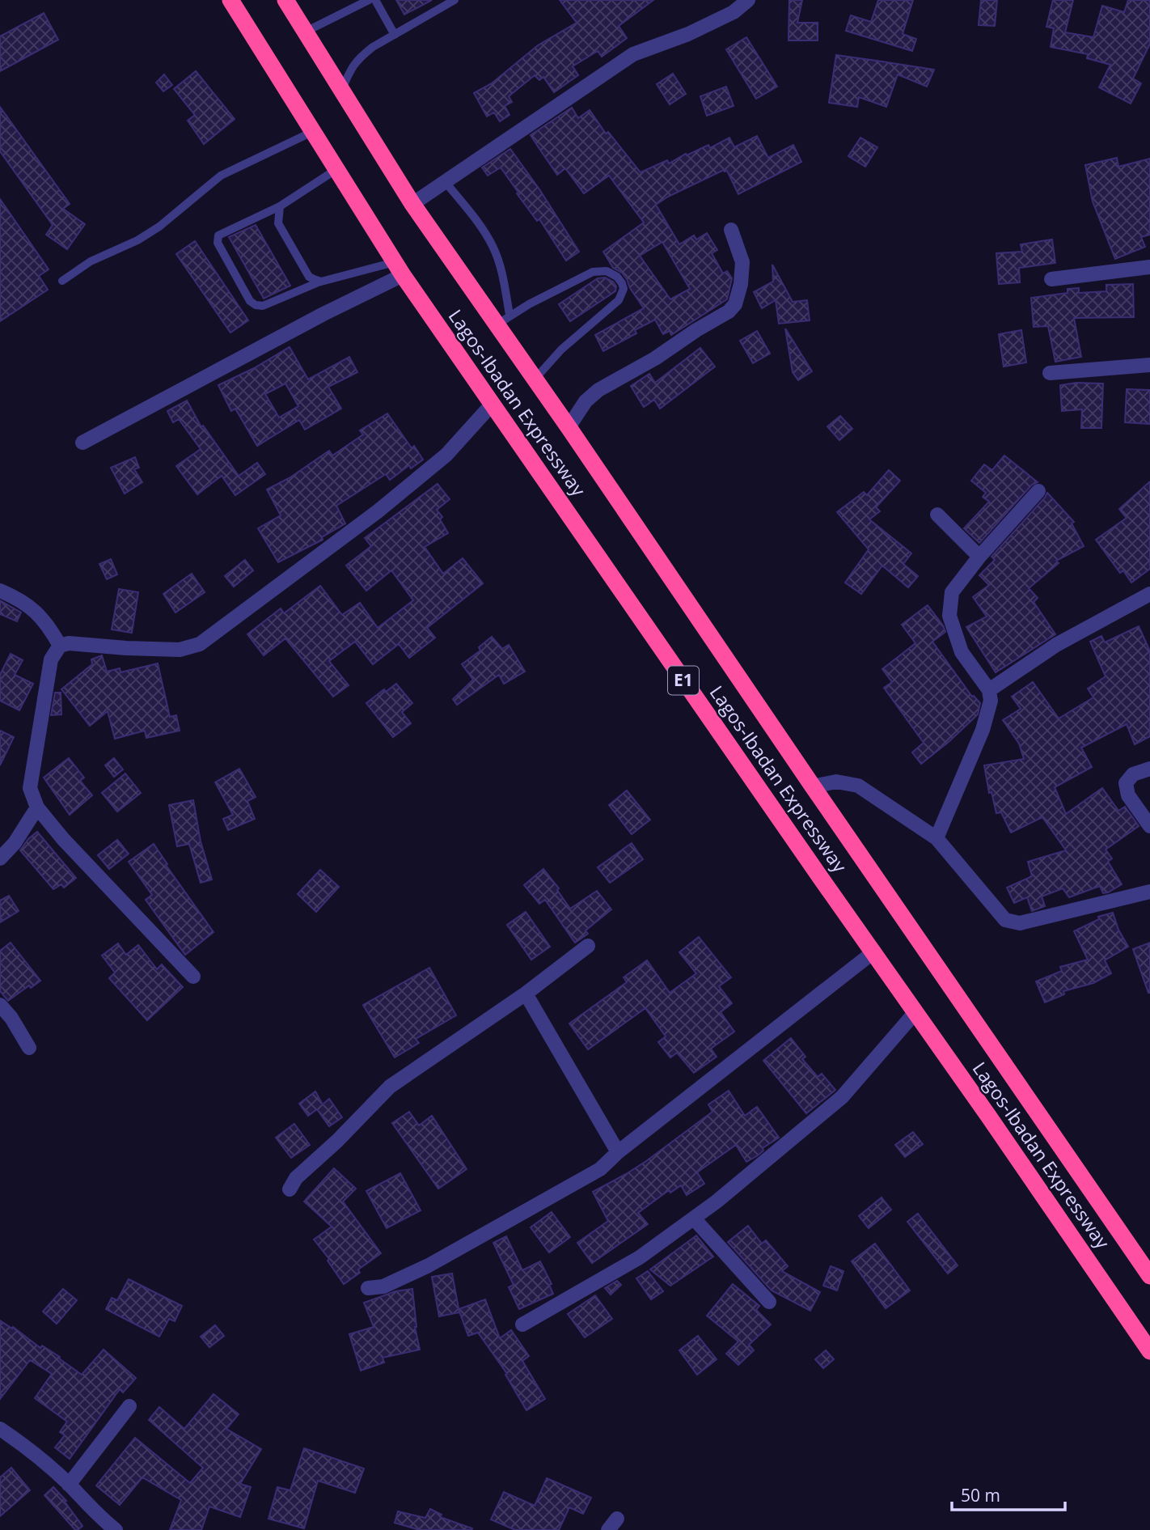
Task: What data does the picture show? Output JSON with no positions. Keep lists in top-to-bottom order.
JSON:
{
  "streets": {
    "highway": ["Lagos-Ibadan Expressway", "E1"]
  },
  "scale_bar": "50 m"
}
